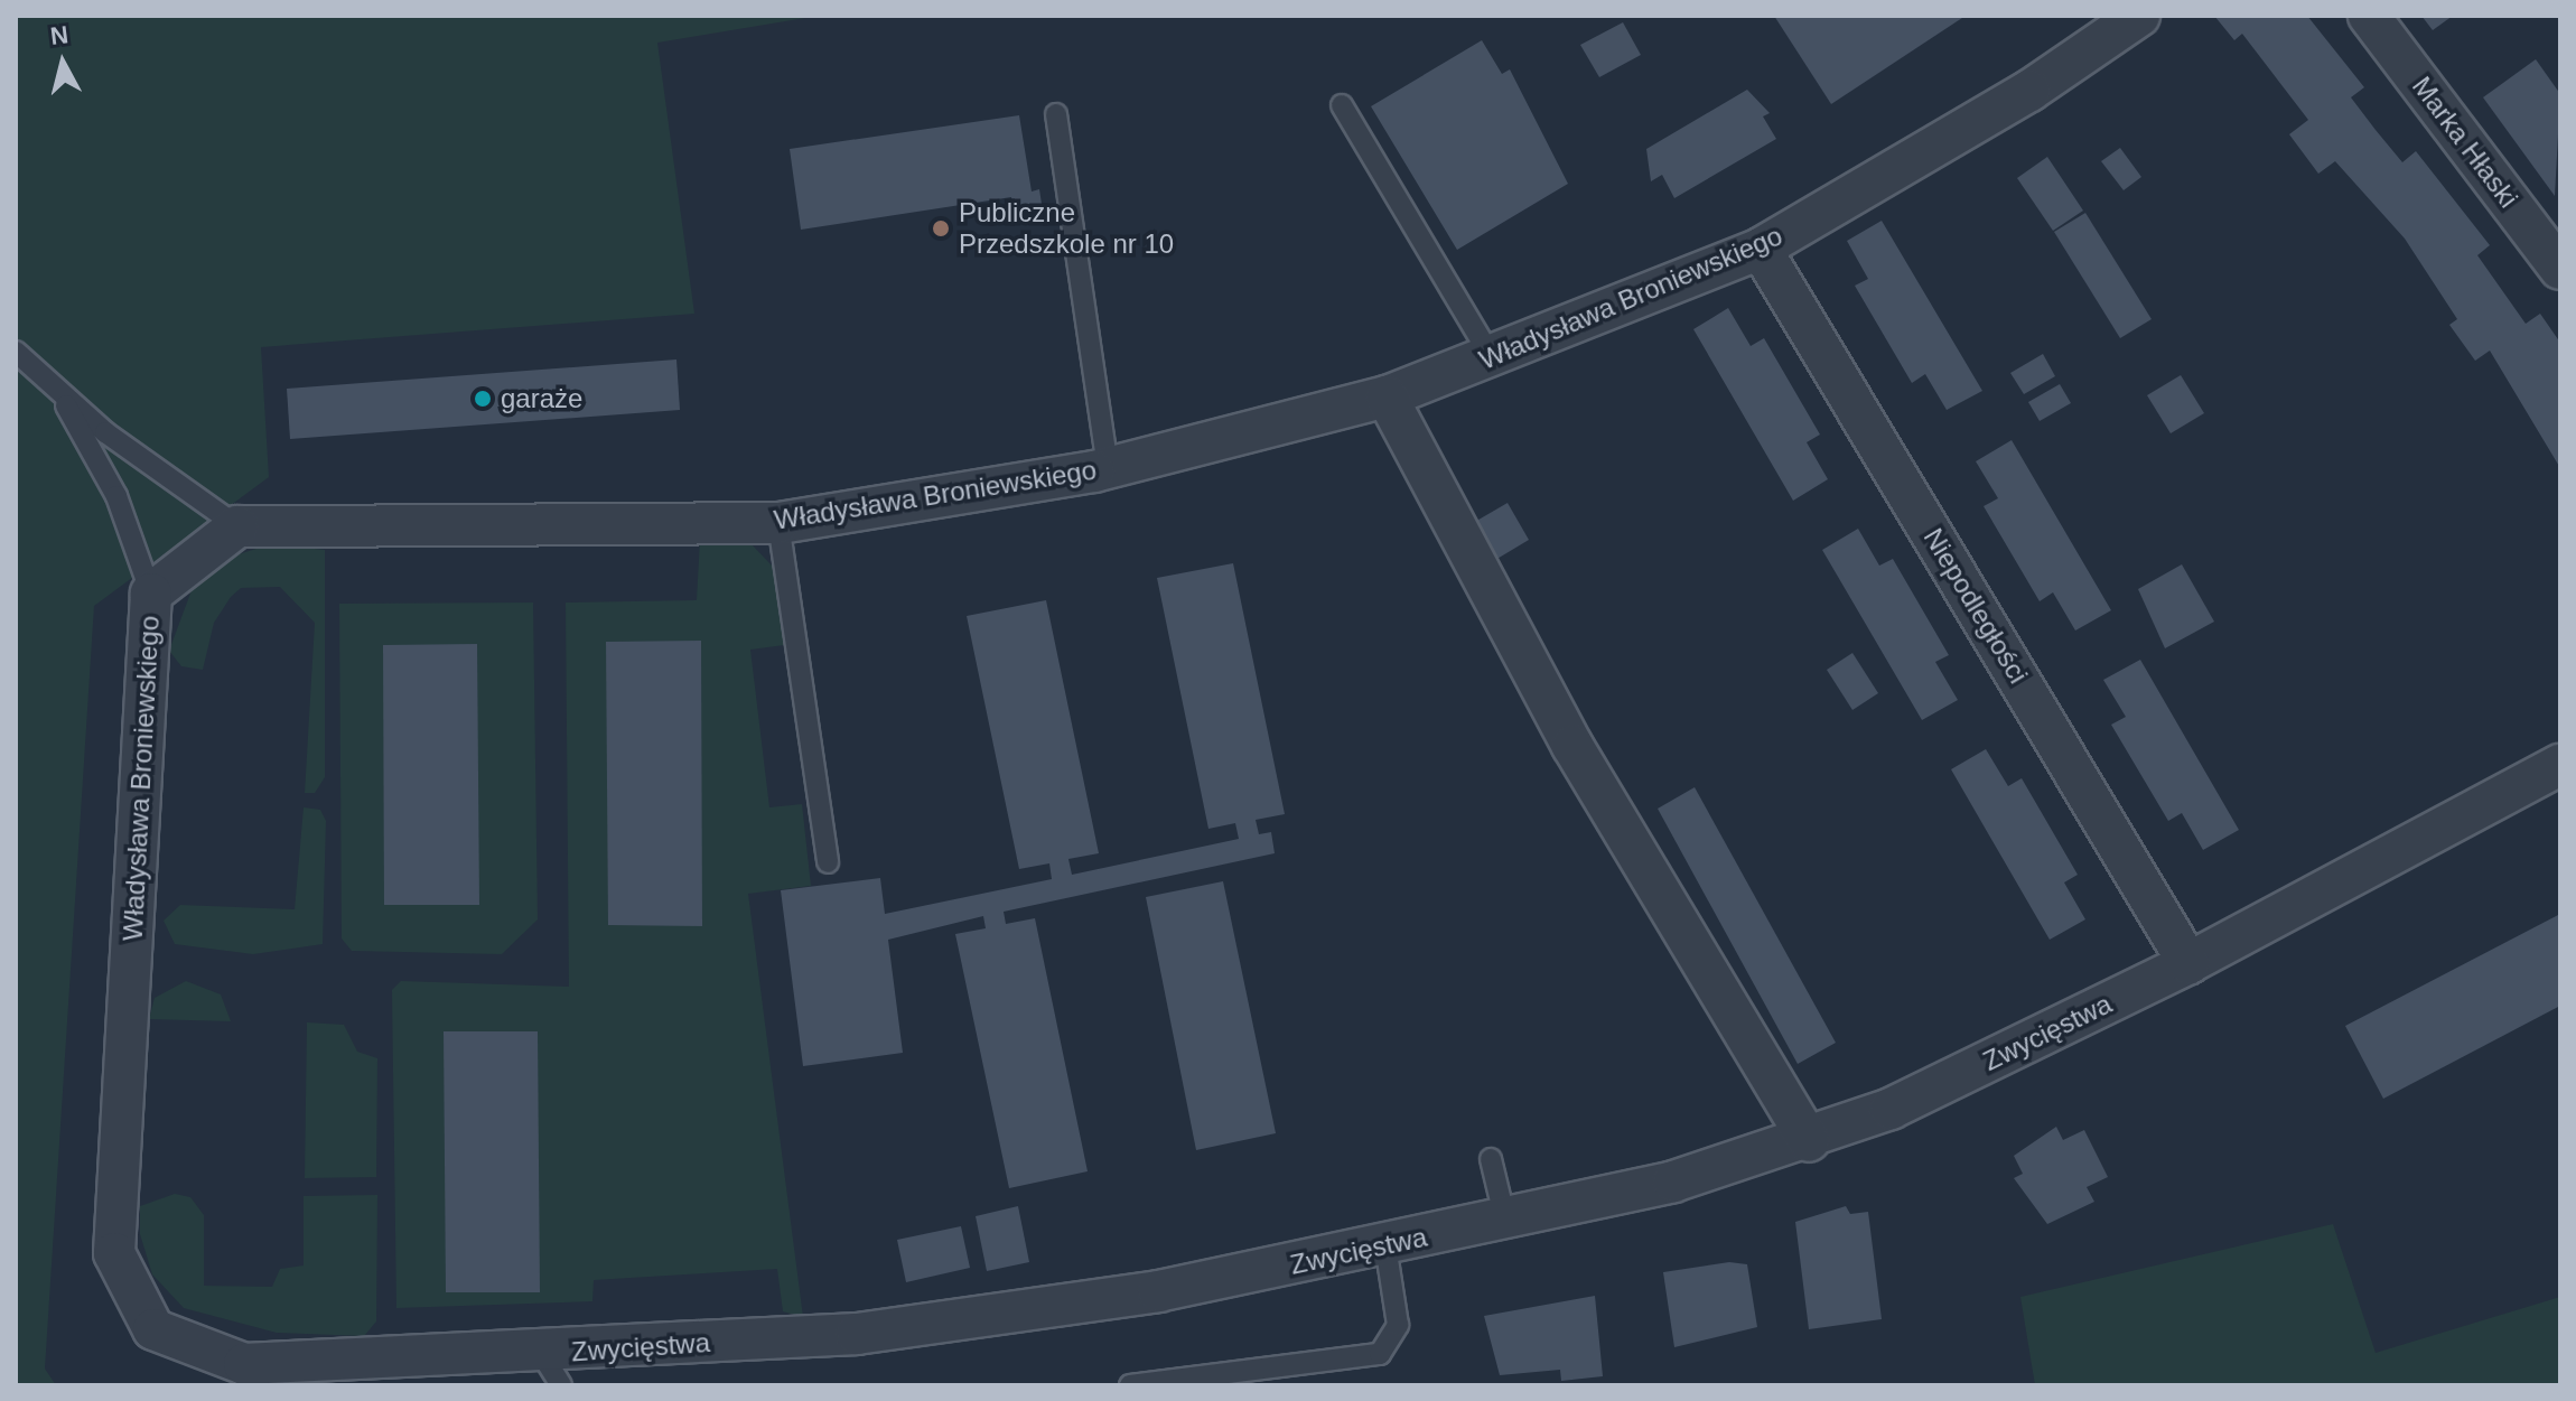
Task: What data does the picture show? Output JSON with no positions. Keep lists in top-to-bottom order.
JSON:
{
  "streets": {
    "street": [
      "Marka Hłaski",
      "Władysława Broniewskiego",
      "Niepodległości",
      "Zwycięstwa"
    ]
  },
  "crossings": [
    ["Władysława Broniewskiego", "Niepodległości"],
    ["Władysława Broniewskiego", "Zwycięstwa"],
    ["Niepodległości", "Zwycięstwa"]
  ],
  "places": ["Publiczne Przedszkole nr 10", "garaże"],
  "north": "top"
}
